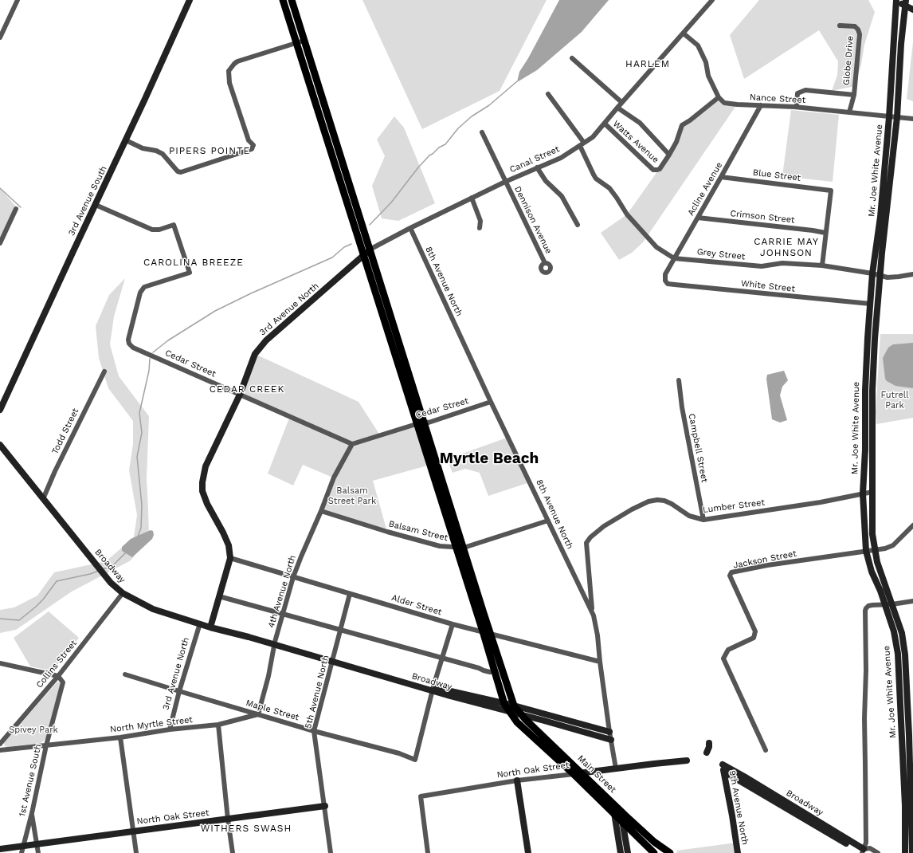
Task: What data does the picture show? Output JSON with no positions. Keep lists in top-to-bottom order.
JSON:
{
  "streets": {
    "main road": [
      "Mr. Joe White Avenue",
      "3rd Avenue South",
      "3rd Avenue North",
      "Broadway",
      "North Oak Street",
      "Main Street",
      "9th Avenue North"
    ],
    "street": [
      "Globe Drive",
      "Nance Street",
      "Watts Avenue",
      "Canal Street",
      "Blue Street",
      "Acline Avenue",
      "Crimson Street",
      "Dennison Avenue",
      "Grey Street",
      "8th Avenue North",
      "White Street",
      "Cedar Street",
      "Todd Street",
      "Campbell Street",
      "Lumber Street",
      "Balsam Street",
      "Jackson Street",
      "4th Avenue North",
      "Alder Street",
      "Collins Street",
      "5th Avenue North",
      "Maple Street",
      "North Myrtle Street",
      "1st Avenue South"
    ]
  },
  "crossings": [
    ["Globe Drive", "Nance Street"],
    ["Nance Street", "Mr. Joe White Avenue"],
    ["Nance Street", "Acline Avenue"],
    ["Watts Avenue", "Canal Street"],
    ["Canal Street", "Dennison Avenue"],
    ["Canal Street", "8th Avenue North"],
    ["Canal Street", "3rd Avenue North"],
    ["Mr. Joe White Avenue", "Grey Street"],
    ["Mr. Joe White Avenue", "White Street"],
    ["Mr. Joe White Avenue", "Lumber Street"],
    ["Mr. Joe White Avenue", "Jackson Street"],
    ["Blue Street", "Acline Avenue"],
    ["Blue Street", "Crimson Street"],
    ["Acline Avenue", "Crimson Street"],
    ["Acline Avenue", "Grey Street"],
    ["Acline Avenue", "White Street"],
    ["3rd Avenue South", "Cedar Street"],
    ["8th Avenue North", "Cedar Street"],
    ["8th Avenue North", "Lumber Street"],
    ["8th Avenue North", "Balsam Street"],
    ["8th Avenue North", "Broadway"],
    ["8th Avenue North", "Alder Street"],
    ["8th Avenue North", "North Oak Street"],
    ["3rd Avenue North", "Cedar Street"],
    ["3rd Avenue North", "Broadway"],
    ["3rd Avenue North", "Alder Street"],
    ["3rd Avenue North", "Maple Street"],
    ["3rd Avenue North", "North Myrtle Street"],
    ["Cedar Street", "4th Avenue North"],
    ["Todd Street", "Broadway"],
    ["Campbell Street", "Lumber Street"],
    ["Balsam Street", "4th Avenue North"],
    ["Balsam Street", "Main Street"],
    ["Broadway", "4th Avenue North"],
    ["Broadway", "Collins Street"],
    ["Broadway", "5th Avenue North"],
    ["Broadway", "Maple Street"],
    ["Broadway", "Main Street"],
    ["Broadway", "9th Avenue North"],
    ["4th Avenue North", "Alder Street"],
    ["4th Avenue North", "Maple Street"],
    ["4th Avenue North", "North Myrtle Street"],
    ["Alder Street", "5th Avenue North"],
    ["Alder Street", "Main Street"],
    ["Collins Street", "1st Avenue South"],
    ["5th Avenue North", "Maple Street"],
    ["5th Avenue North", "North Oak Street"],
    ["Maple Street", "North Myrtle Street"],
    ["North Myrtle Street", "1st Avenue South"],
    ["North Oak Street", "Main Street"],
    ["North Oak Street", "1st Avenue South"]
  ],
  "districts": [
    "HARLEM",
    "PIPERS POINTE",
    "CARRIE MAY JOHNSON",
    "CAROLINA BREEZE",
    "CEDAR CREEK",
    "Myrtle Beach",
    "WITHERS SWASH"
  ],
  "parks": ["Futrell Park", "Balsam Street Park", "Spivey Park"]
}
